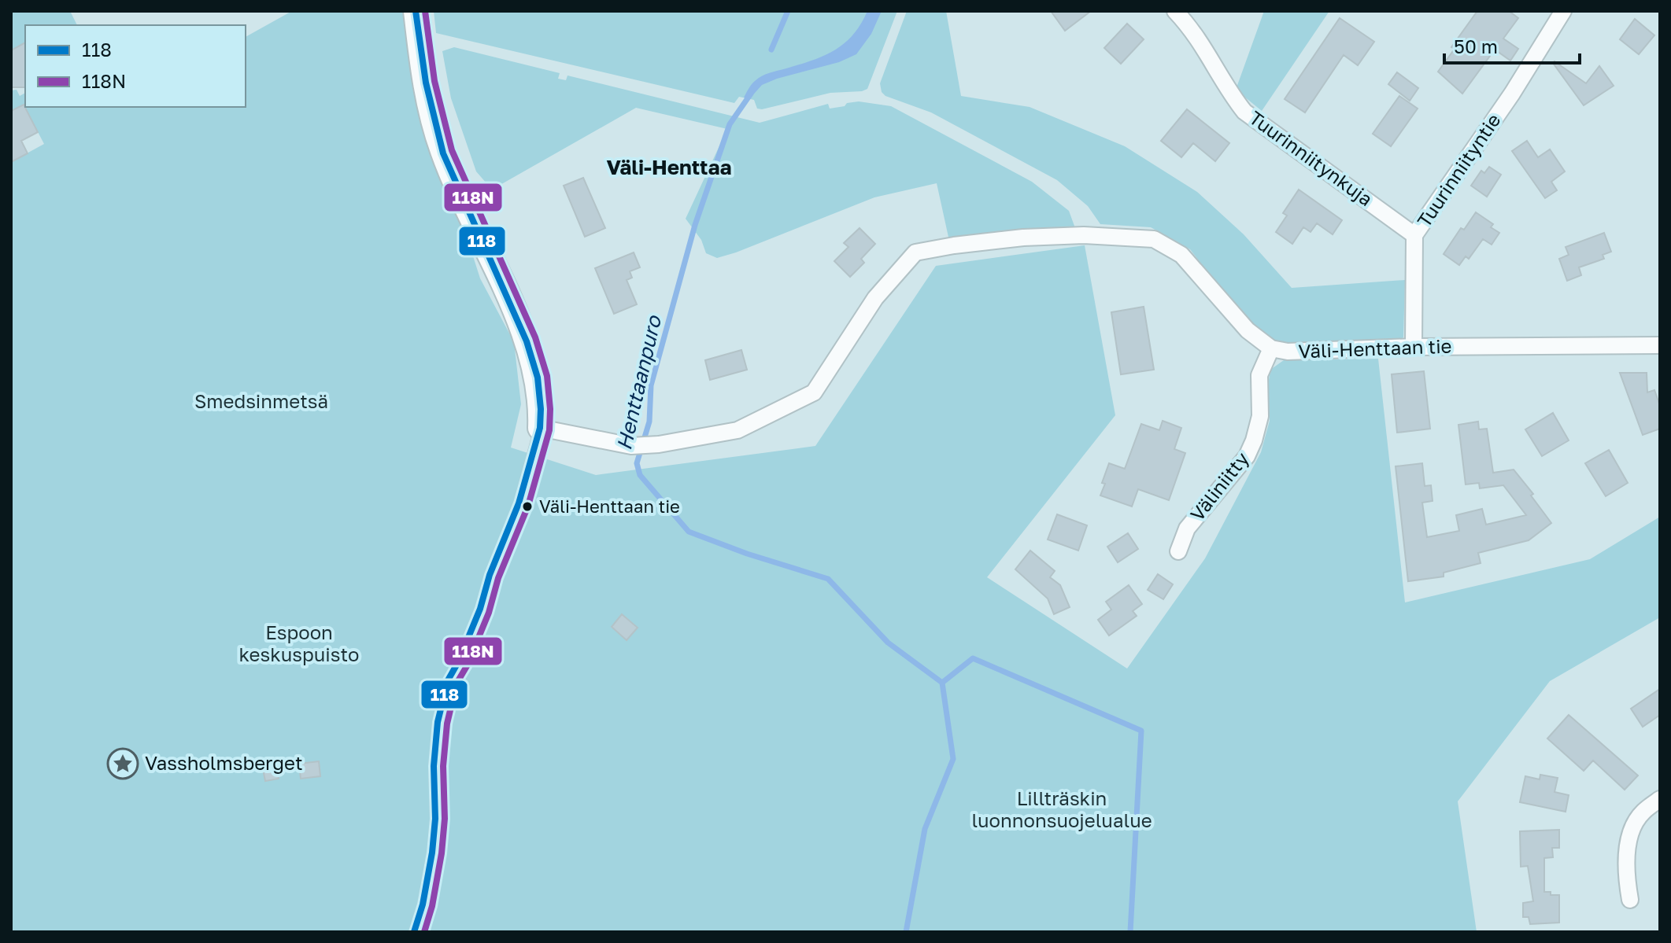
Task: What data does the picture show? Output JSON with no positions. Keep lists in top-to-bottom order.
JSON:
{
  "streets": {
    "street": [
      "Tuurinniitynkuja",
      "Tuurinniityntie",
      "Väli-Henttaan tie",
      "Väliniitty"
    ]
  },
  "crossings": [
    ["Tuurinniitynkuja", "Tuurinniityntie"],
    ["Tuurinniityntie", "Väli-Henttaan tie"],
    ["Väli-Henttaan tie", "Väliniitty"]
  ],
  "districts": ["Väli-Henttaa"],
  "water": ["Henttaanpuro"],
  "parks": ["Smedsinmetsä", "Espoon keskuspuisto", "Lillträskin luonnonsuojelualue"],
  "places": {
    "other": ["Väli-Henttaan tie"],
    "place": ["Vassholmsberget"]
  },
  "lines": ["transit line 118", "transit line 118N"],
  "legend": ["118", "118N"],
  "scale_bar": "50 m"
}
